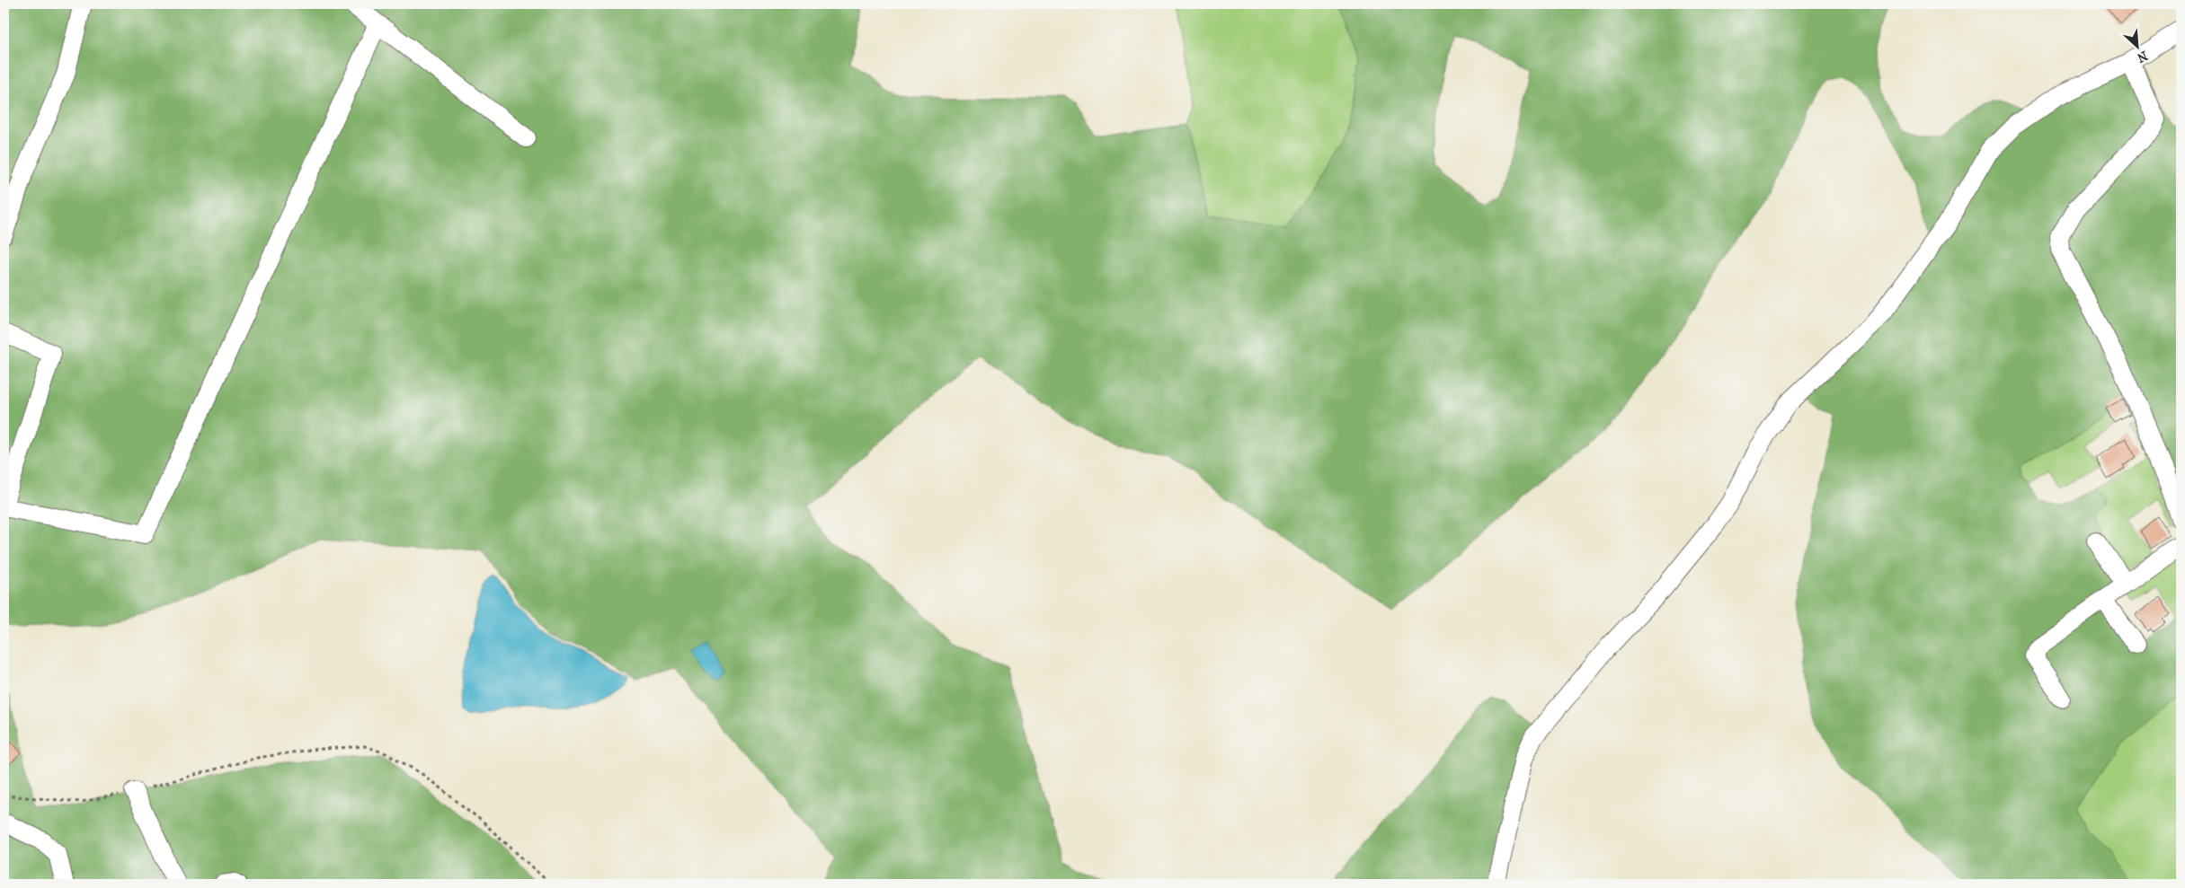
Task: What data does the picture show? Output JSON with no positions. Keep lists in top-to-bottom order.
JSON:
{
  "north": "bottom right"
}
